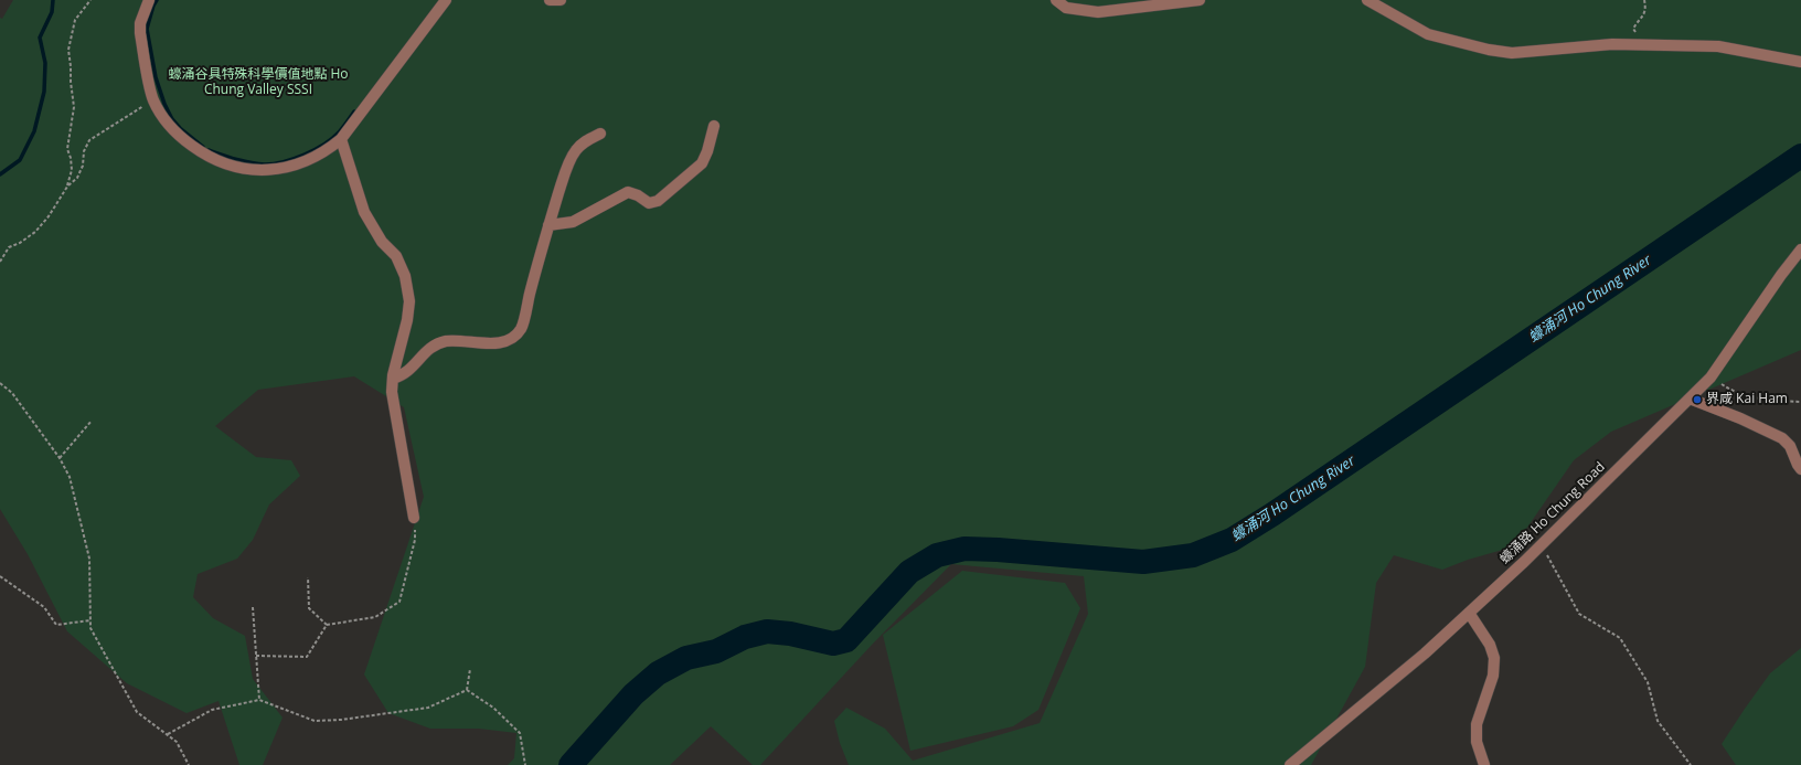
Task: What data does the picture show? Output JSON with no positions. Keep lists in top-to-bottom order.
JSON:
{
  "streets": {
    "street": ["蠔涌路 Ho Chung Road"]
  },
  "water": ["蠔涌河 Ho Chung River"],
  "parks": ["蠔涌谷具特殊科學價值地點 Ho Chung Valley SSSI"],
  "places": ["界咸 Kai Ham"]
}
